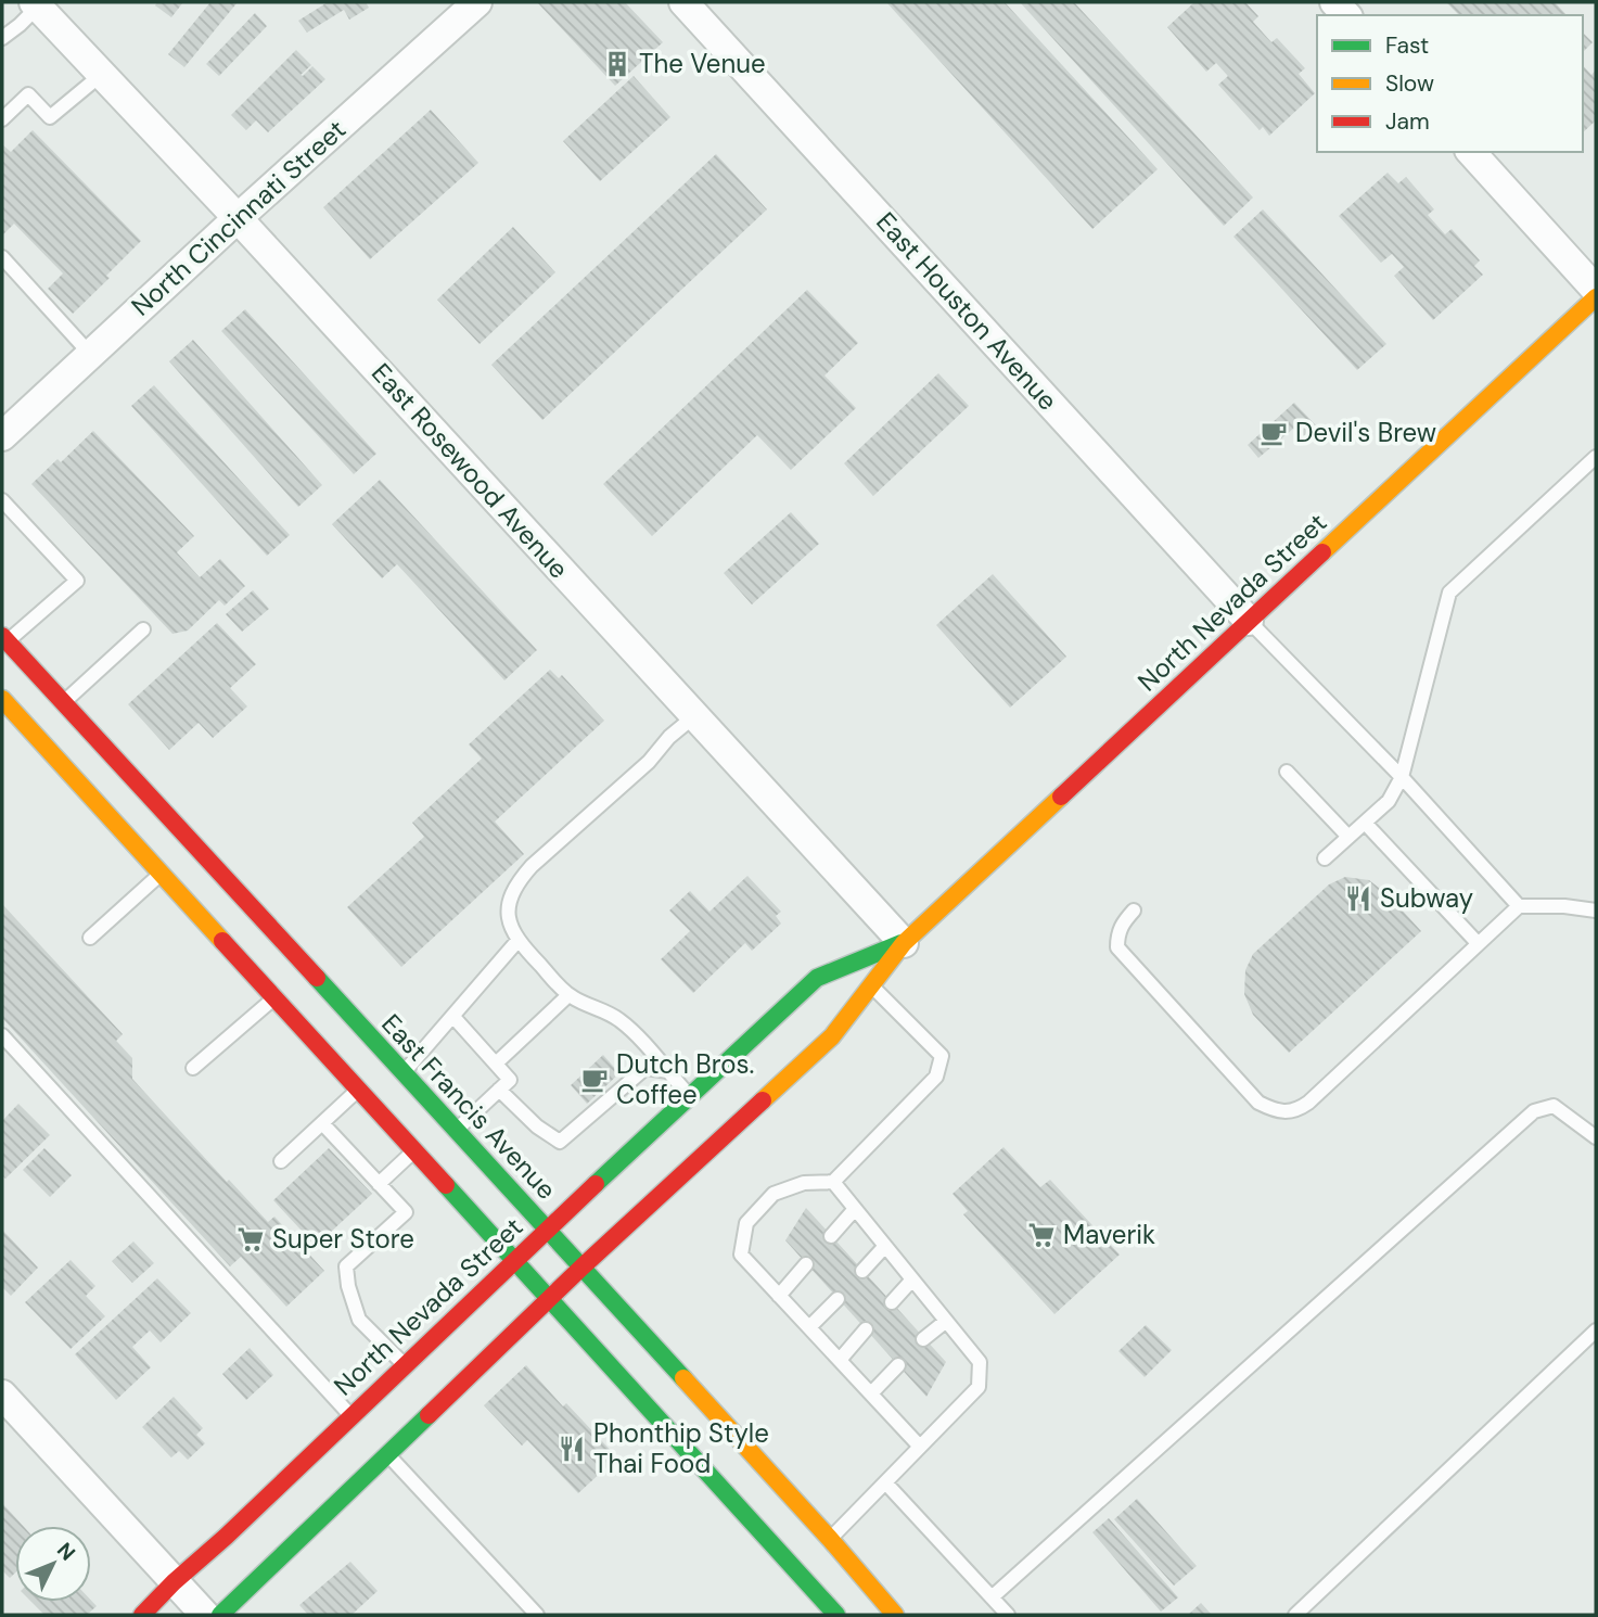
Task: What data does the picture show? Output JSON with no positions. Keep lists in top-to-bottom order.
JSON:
{
  "streets": {
    "main road": ["North Nevada Street", "East Francis Avenue"],
    "street": ["North Cincinnati Street", "East Houston Avenue", "East Rosewood Avenue"]
  },
  "crossings": [
    ["North Cincinnati Street", "East Rosewood Avenue"],
    ["East Houston Avenue", "North Nevada Street"],
    ["East Rosewood Avenue", "North Nevada Street"],
    ["North Nevada Street", "East Francis Avenue"]
  ],
  "places": {
    "building": ["The Venue"],
    "cafe": ["Devil's Brew", "Dutch Bros. Coffee"],
    "restaurant": ["Subway", "Phonthip Style Thai Food"],
    "supermarket": ["Maverik", "Super Store"]
  },
  "legend": ["Fast", "Slow", "Jam"],
  "north": "top right"
}
